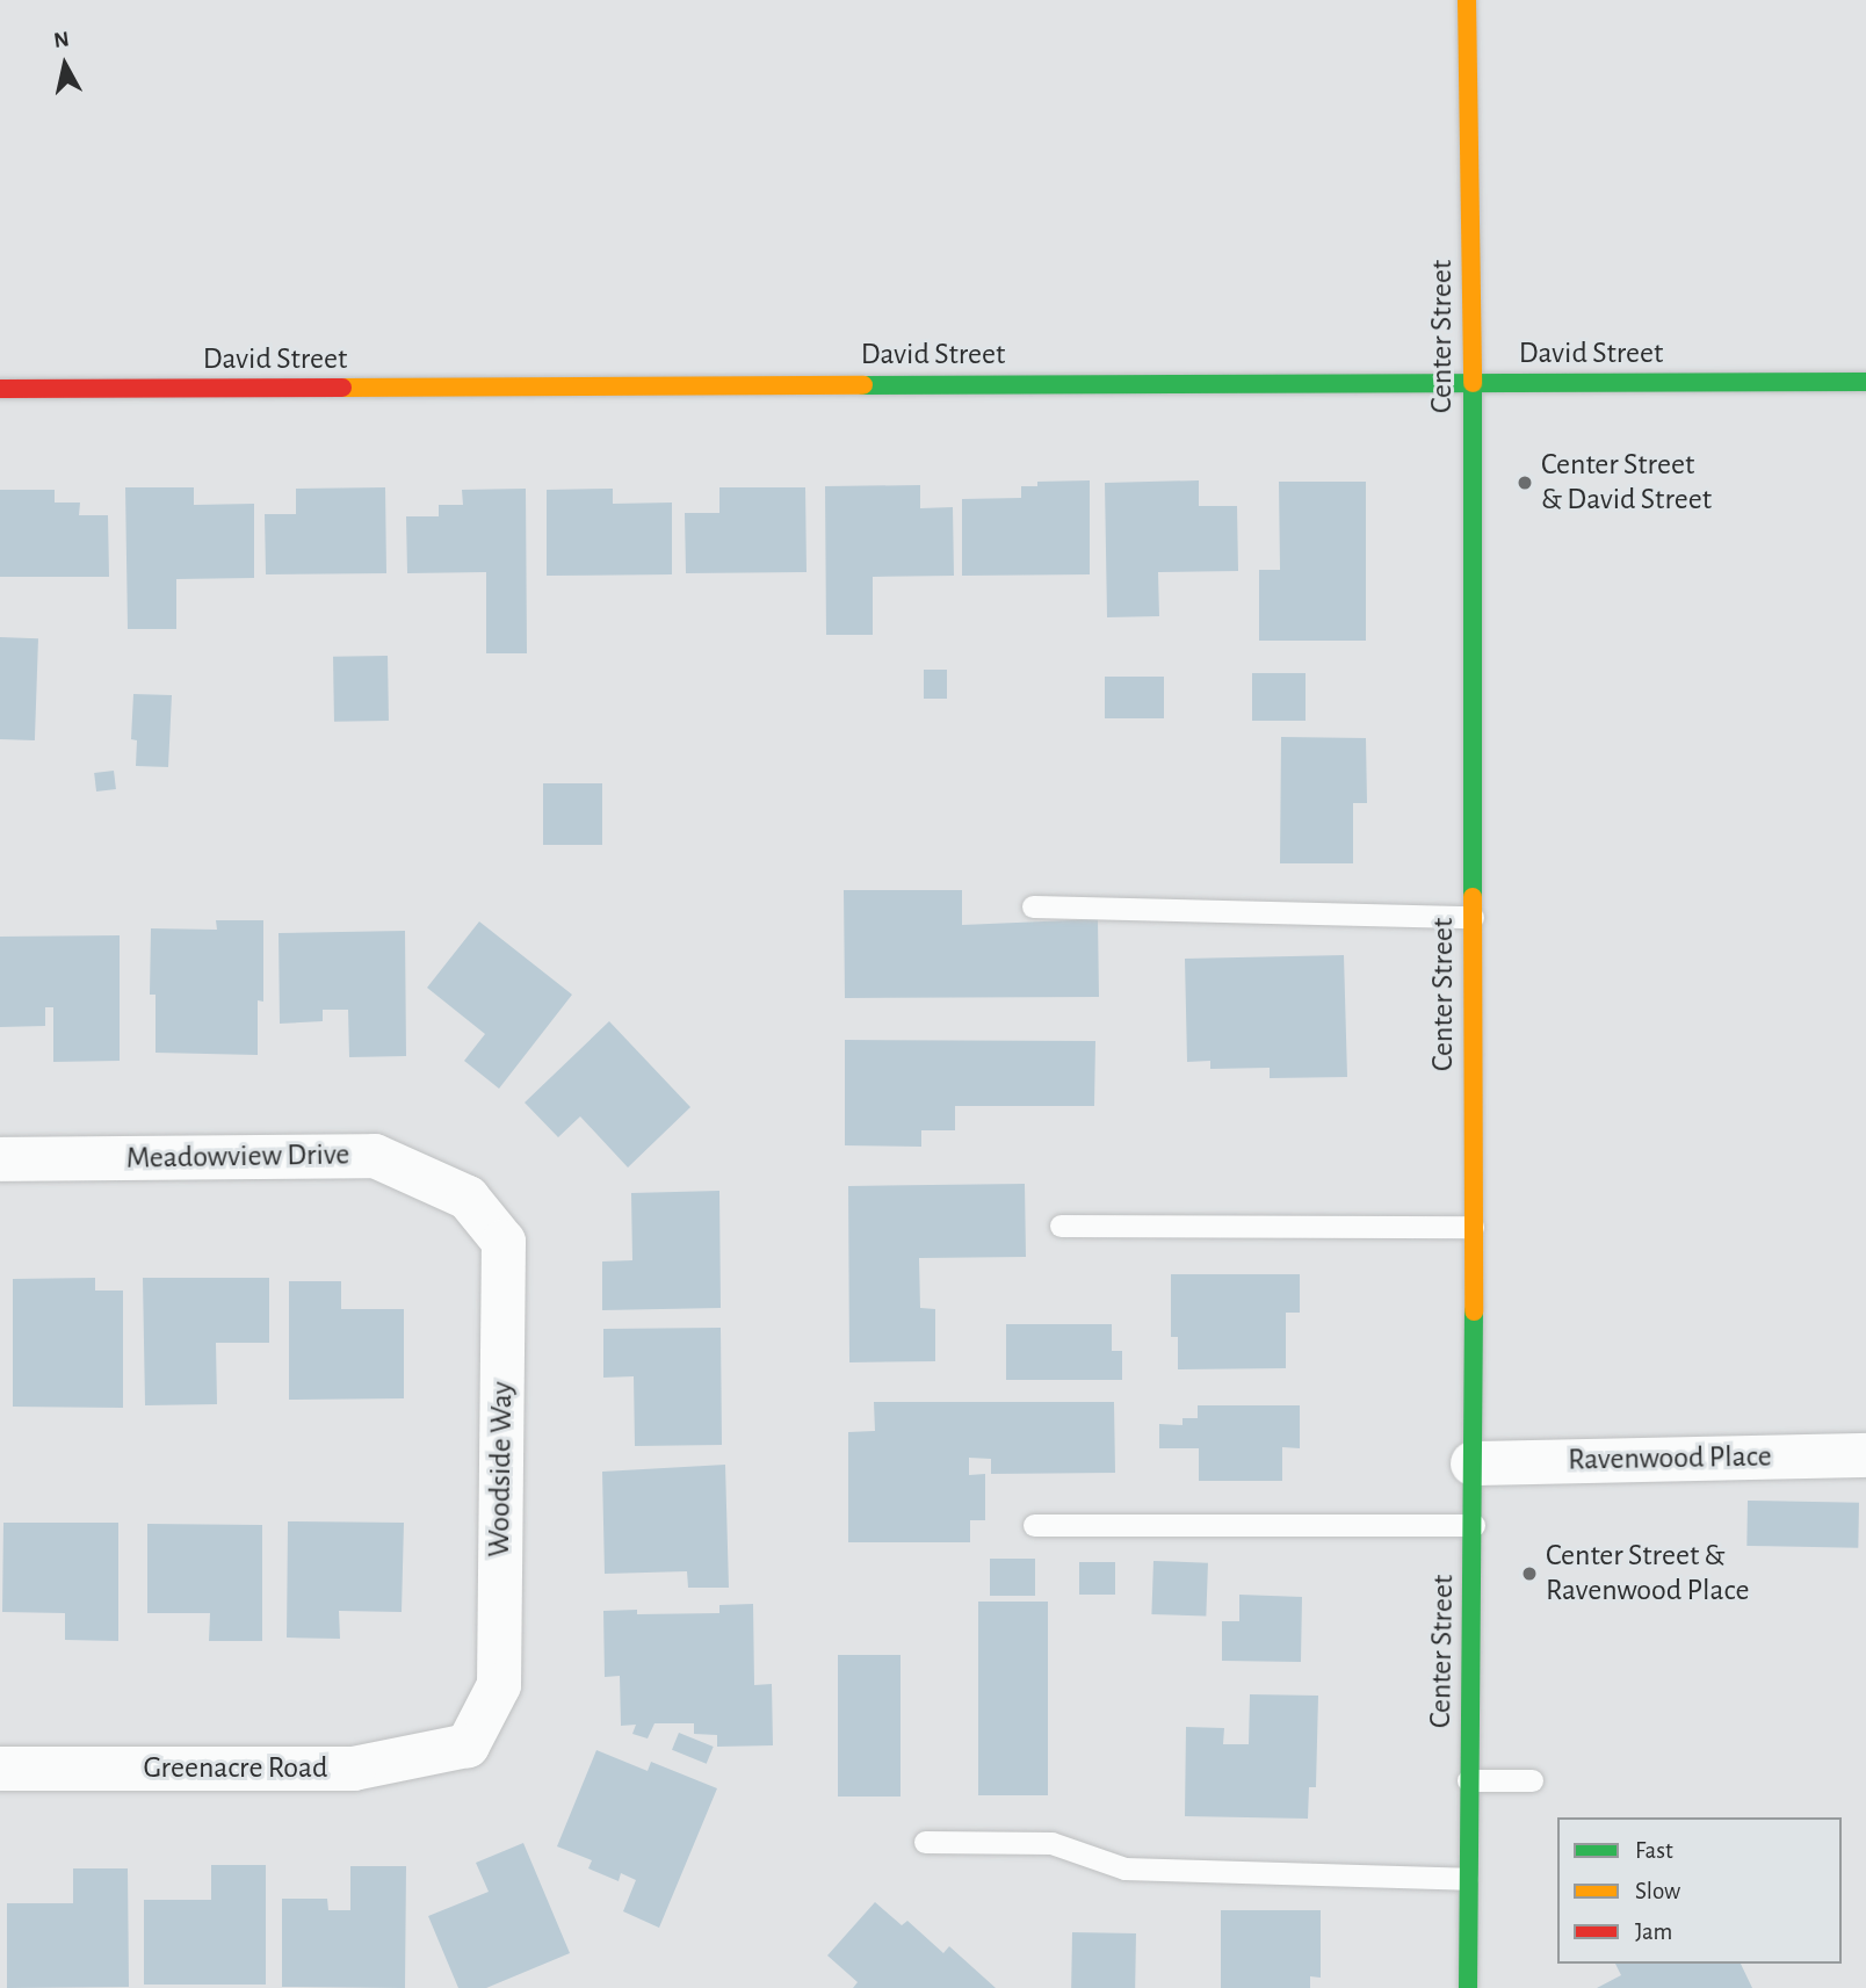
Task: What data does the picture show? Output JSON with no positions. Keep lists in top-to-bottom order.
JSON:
{
  "streets": {
    "street": [
      "Center Street",
      "David Street",
      "Meadowview Drive",
      "Ravenwood Place",
      "Woodside Way",
      "Greenacre Road"
    ]
  },
  "crossings": [
    ["Center Street", "David Street"],
    ["Center Street", "Ravenwood Place"],
    ["Meadowview Drive", "Woodside Way"],
    ["Woodside Way", "Greenacre Road"]
  ],
  "places": ["Center Street & David Street", "Center Street & Ravenwood Place"],
  "legend": ["Fast", "Slow", "Jam"],
  "north": "top"
}
